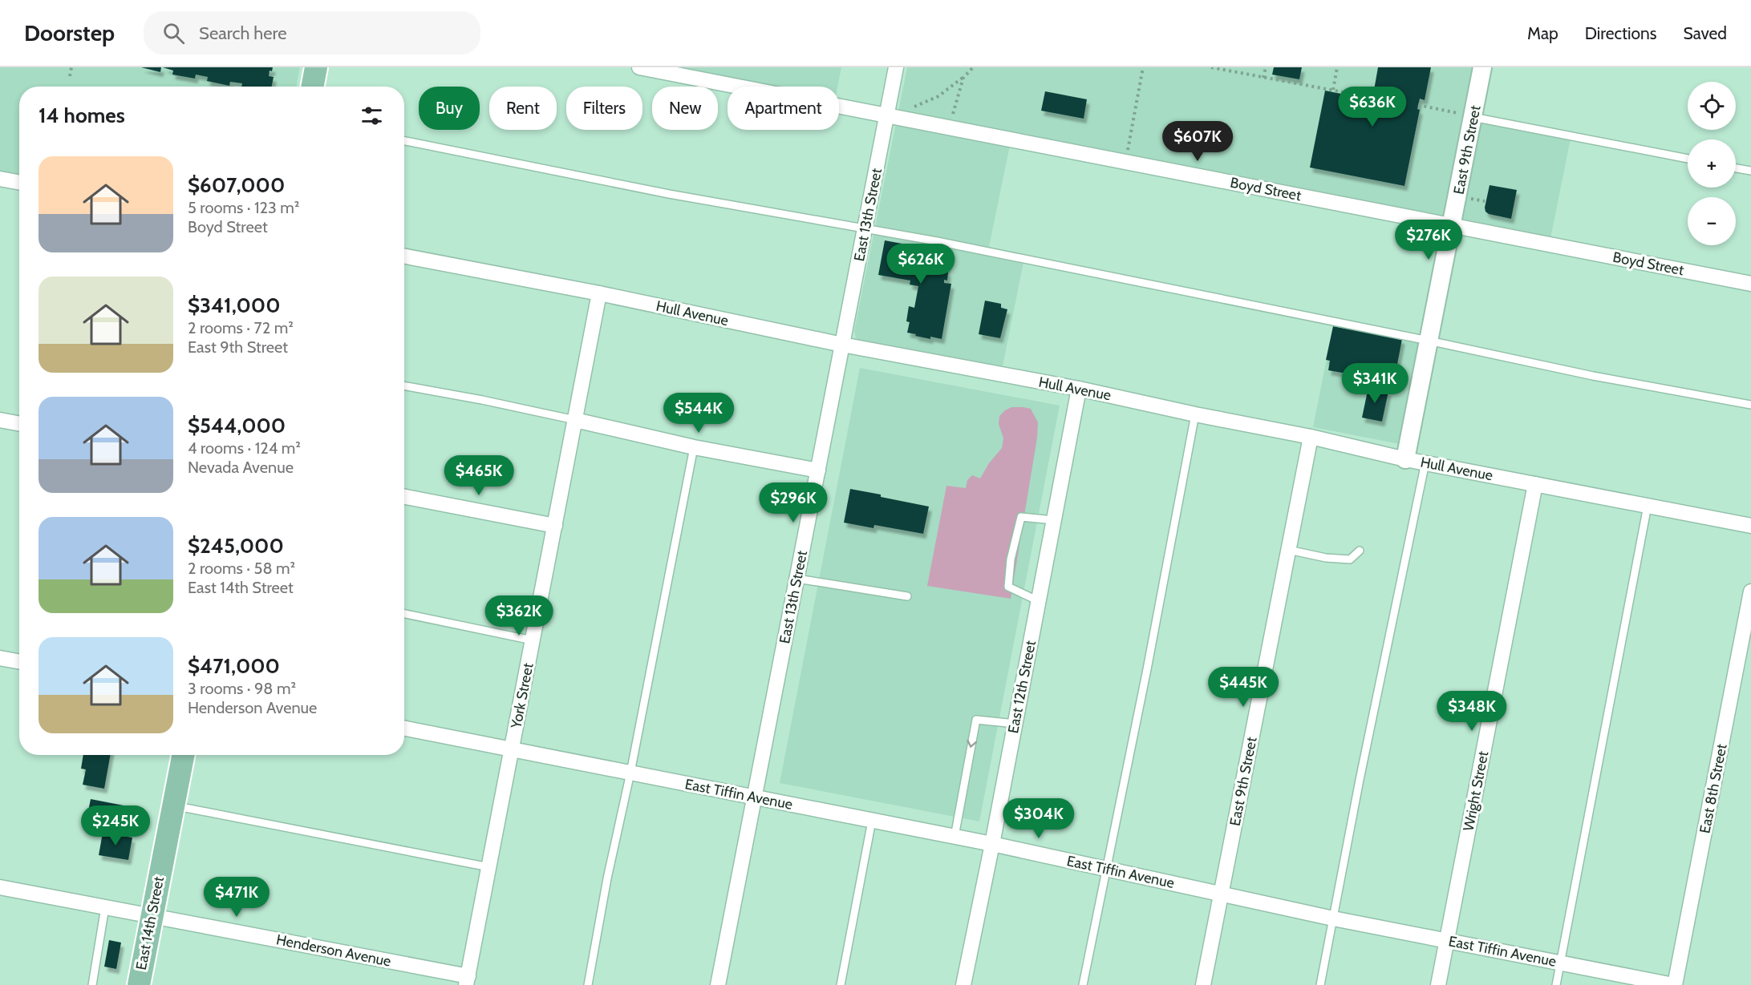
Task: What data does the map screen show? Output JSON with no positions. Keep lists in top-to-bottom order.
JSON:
{
  "streets": {
    "main road": ["East 14th Street"],
    "street": [
      "East 9th Street",
      "Boyd Street",
      "East 13th Street",
      "Hull Avenue",
      "East 12th Street",
      "York Street",
      "East 8th Street",
      "Wright Street",
      "East Tiffin Avenue",
      "Henderson Avenue"
    ]
  },
  "crossings": [
    ["East 9th Street", "Boyd Street"],
    ["East 9th Street", "Hull Avenue"],
    ["East 9th Street", "East Tiffin Avenue"],
    ["Boyd Street", "East 13th Street"],
    ["East 13th Street", "Hull Avenue"],
    ["East 13th Street", "East Tiffin Avenue"],
    ["Hull Avenue", "East 12th Street"],
    ["Hull Avenue", "York Street"],
    ["Hull Avenue", "Wright Street"],
    ["East 12th Street", "East Tiffin Avenue"],
    ["York Street", "East Tiffin Avenue"],
    ["York Street", "Henderson Avenue"],
    ["East 8th Street", "East Tiffin Avenue"],
    ["Wright Street", "East Tiffin Avenue"],
    ["East 14th Street", "Henderson Avenue"]
  ],
  "page": {
    "header": "Doorstep",
    "search": "Search here",
    "nav": ["Map", "Directions", "Saved"],
    "map_buttons": ["+", "−"],
    "price": [
      "$636K",
      "$607K",
      "$276K",
      "$626K",
      "$341K",
      "$544K",
      "$465K",
      "$296K",
      "$362K",
      "$445K",
      "$348K",
      "$304K",
      "$245K",
      "$471K"
    ],
    "chip": [
      "Buy",
      "Rent",
      "Filters",
      "New",
      "Apartment"
    ],
    "heading": "14 homes",
    "list": [
      {
        "name": "$607,000",
        "note": "5 rooms · 123 m² · Boyd Street"
      },
      {
        "name": "$341,000",
        "note": "2 rooms · 72 m² · East 9th Street"
      },
      {
        "name": "$544,000",
        "note": "4 rooms · 124 m² · Nevada Avenue"
      },
      {
        "name": "$245,000",
        "note": "2 rooms · 58 m² · East 14th Street"
      },
      {
        "name": "$471,000",
        "note": "3 rooms · 98 m² · Henderson Avenue"
      }
    ]
  }
}
